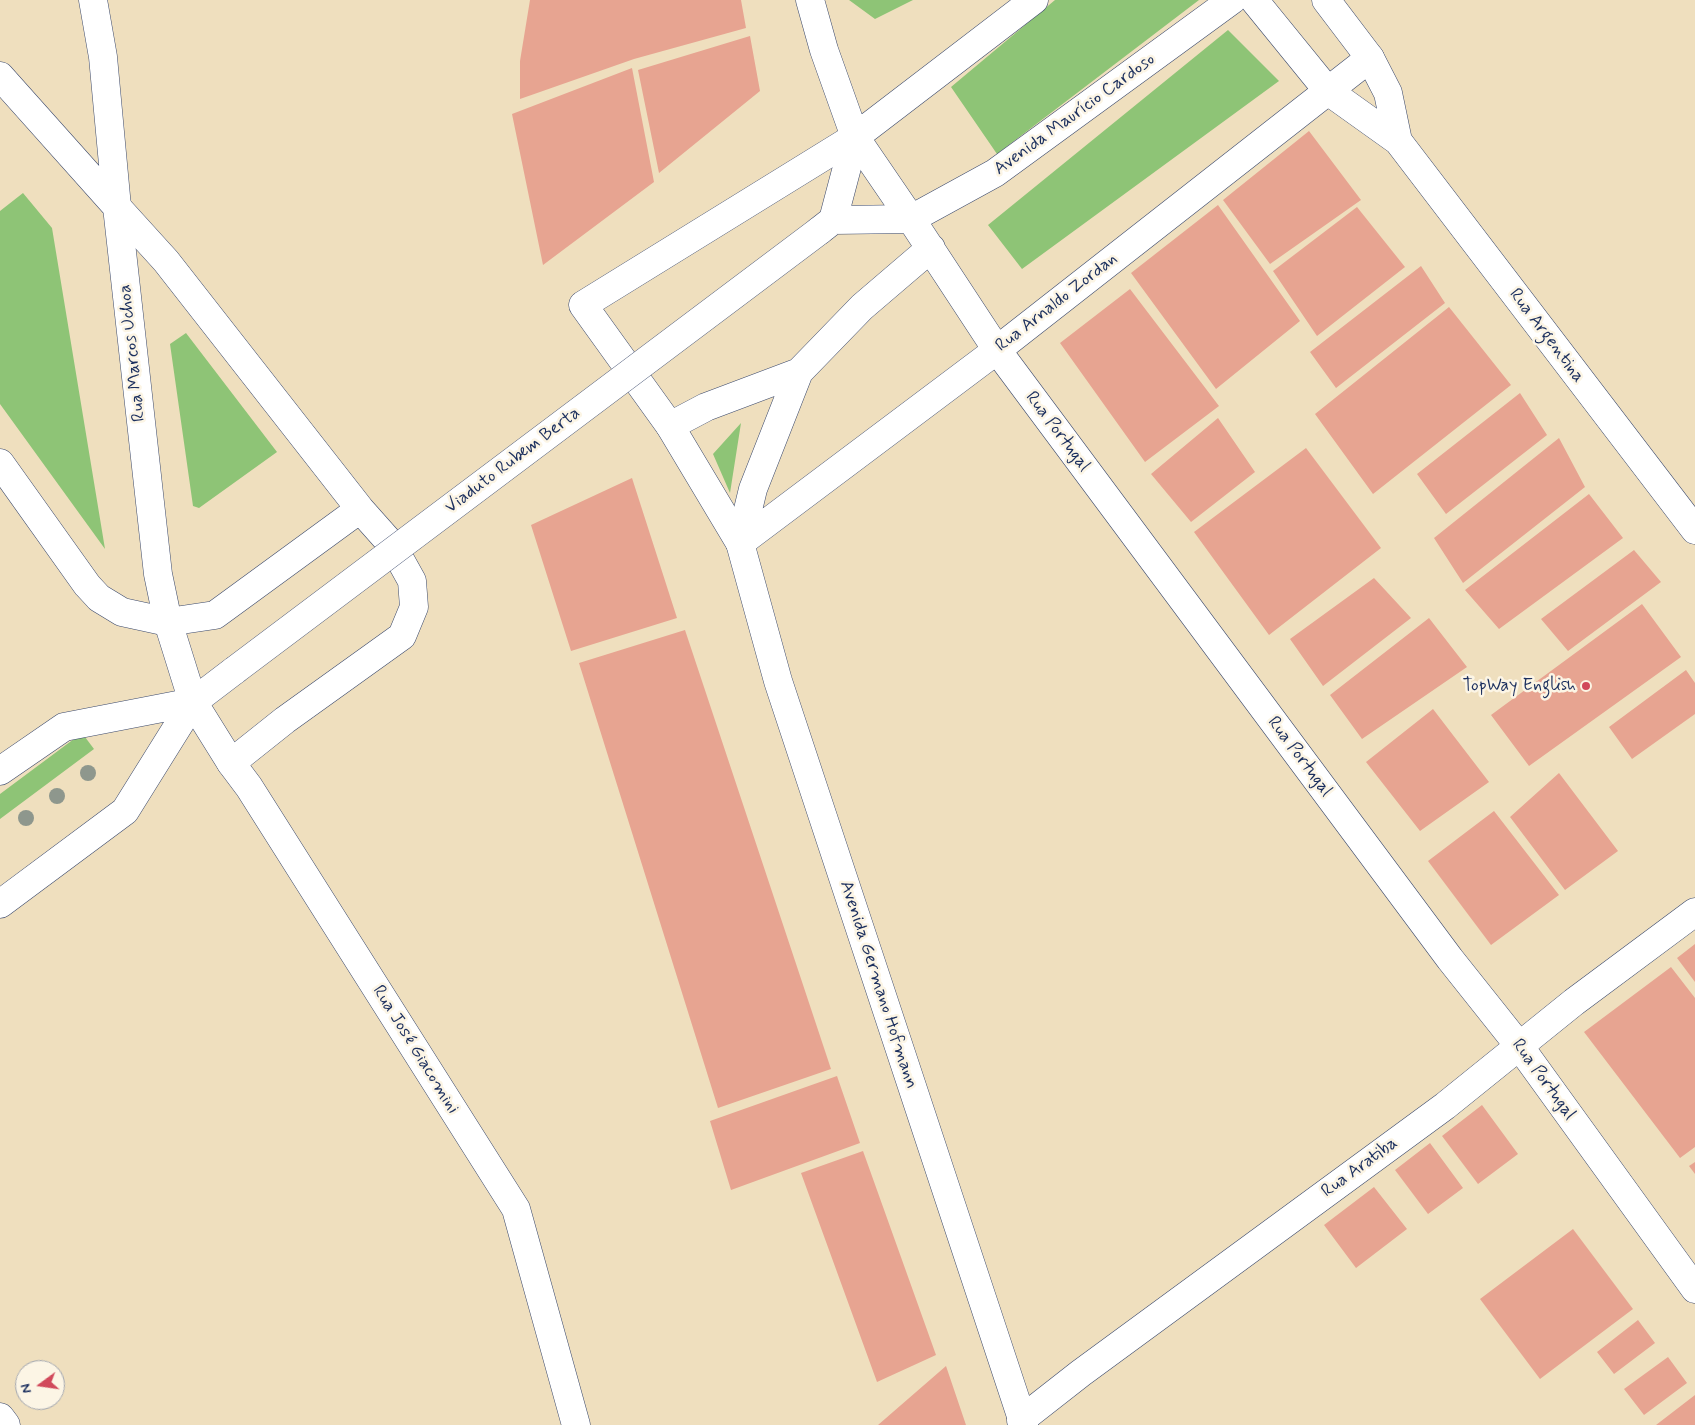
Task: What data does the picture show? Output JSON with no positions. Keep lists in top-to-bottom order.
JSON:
{
  "streets": {
    "street": [
      "Avenida Maurício Cardoso",
      "Rua Arnaldo Zordan",
      "Rua Argentina",
      "Rua Marcos Uchoa",
      "Rua Portugal",
      "Viaduto Rubem Berta",
      "Avenida Germano Hofmann",
      "Rua José Giacomini",
      "Rua Aratiba"
    ]
  },
  "crossings": [
    ["Avenida Maurício Cardoso", "Rua Portugal"],
    ["Rua Arnaldo Zordan", "Rua Argentina"],
    ["Rua Arnaldo Zordan", "Rua Portugal"],
    ["Rua Arnaldo Zordan", "Avenida Germano Hofmann"],
    ["Rua Marcos Uchoa", "Viaduto Rubem Berta"],
    ["Rua Marcos Uchoa", "Rua José Giacomini"],
    ["Rua Portugal", "Rua Aratiba"],
    ["Viaduto Rubem Berta", "Rua José Giacomini"],
    ["Avenida Germano Hofmann", "Rua Aratiba"]
  ],
  "places": ["TopWay English"],
  "north": "left"
}
